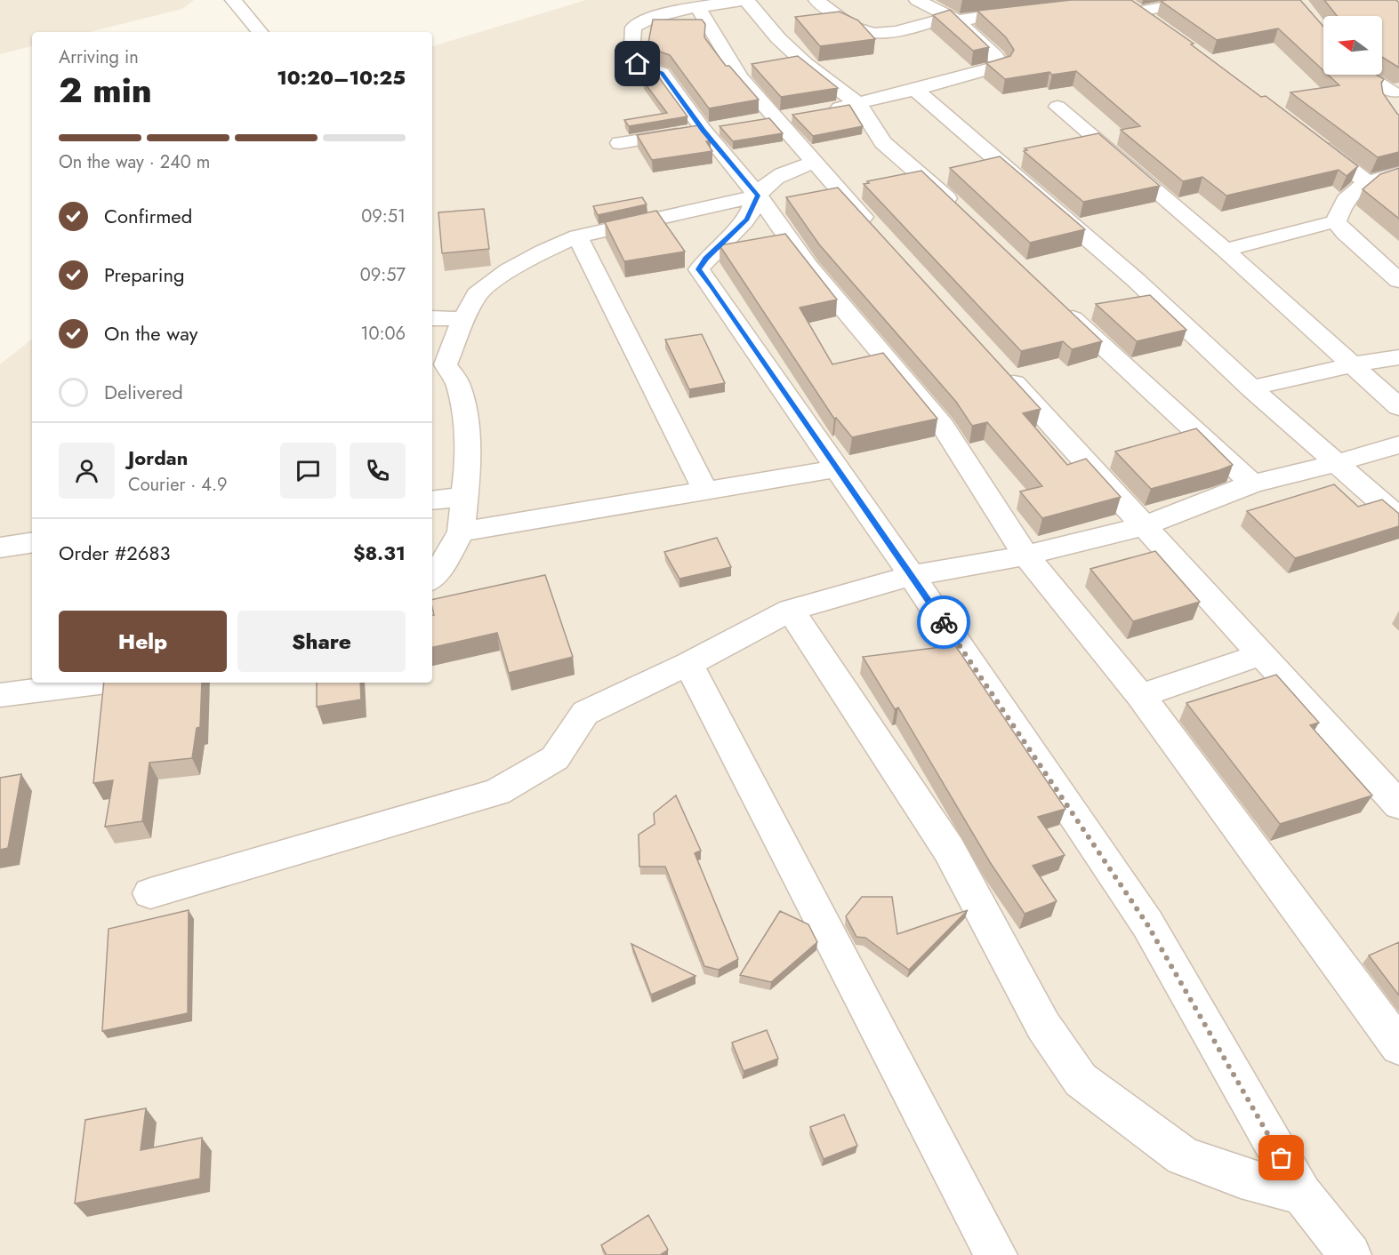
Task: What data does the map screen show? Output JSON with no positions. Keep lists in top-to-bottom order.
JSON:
{
  "north": "left",
  "page": {
    "heading": ["2 min", "Arriving in", "10:20–10:25"],
    "panel": [
      "Jordan",
      "Courier · 4.9",
      "Order #2683",
      "$8.31"
    ],
    "bar": "On the way · 240 m",
    "list": [
      ["Confirmed", "09:51"],
      ["Preparing", "09:57"],
      ["On the way", "10:06"],
      "Delivered"
    ],
    "buttons": ["Help", "Share"]
  }
}
